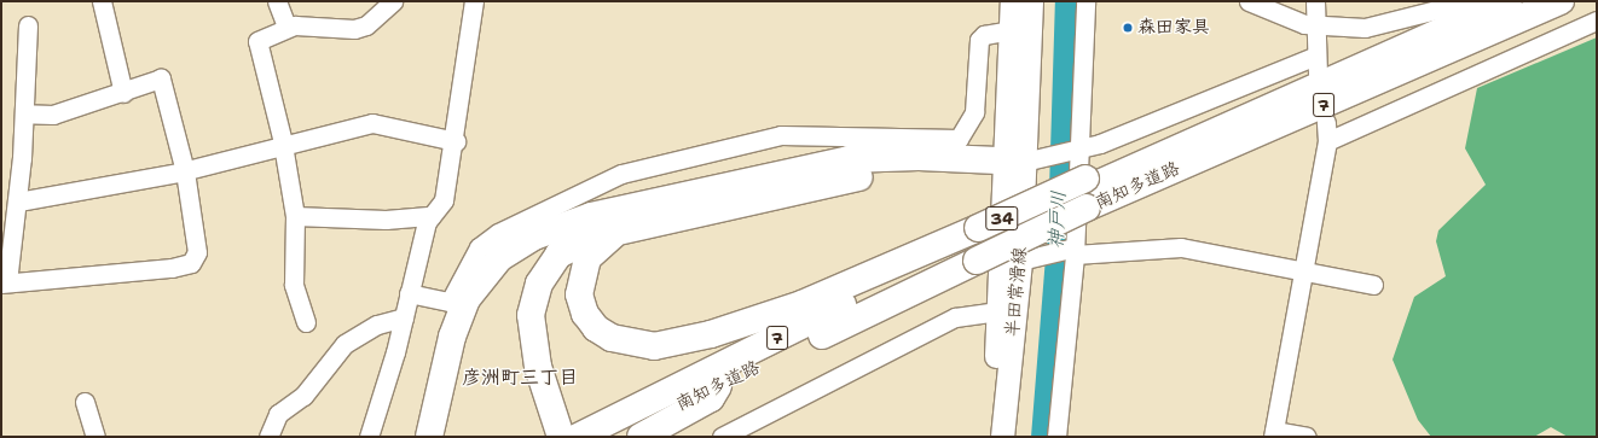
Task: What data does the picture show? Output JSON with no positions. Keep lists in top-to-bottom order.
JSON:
{
  "streets": {
    "highway": ["7", "南知多道路"],
    "main road": ["34", "半田常滑線"]
  },
  "districts": ["彦洲町三丁目"],
  "water": ["神戸川"],
  "places": ["森田家具"]
}
